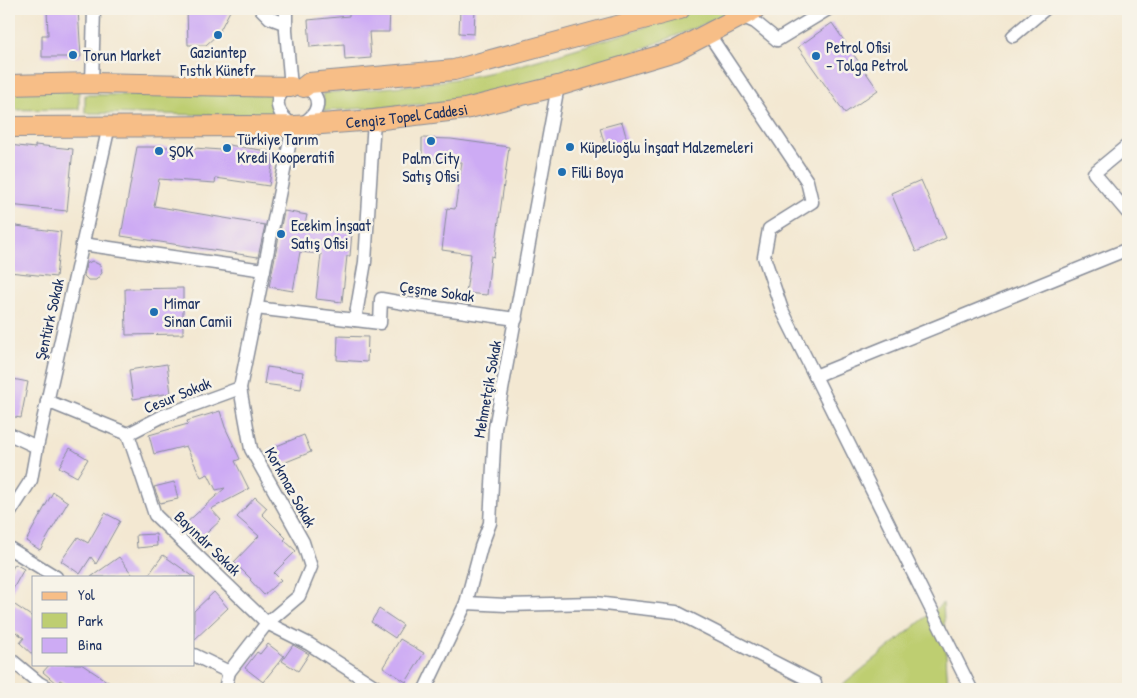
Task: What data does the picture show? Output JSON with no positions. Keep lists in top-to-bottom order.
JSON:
{
  "streets": {
    "main road": ["Cengiz Topel Caddesi"],
    "street": [
      "Çeşme Sokak",
      "Şentürk Sokak",
      "Mehmetçik Sokak",
      "Cesur Sokak",
      "Korkmaz Sokak",
      "Bayındır Sokak"
    ]
  },
  "crossings": [
    ["Cengiz Topel Caddesi", "Şentürk Sokak"],
    ["Cengiz Topel Caddesi", "Mehmetçik Sokak"],
    ["Cengiz Topel Caddesi", "Korkmaz Sokak"],
    ["Çeşme Sokak", "Mehmetçik Sokak"],
    ["Çeşme Sokak", "Korkmaz Sokak"],
    ["Cesur Sokak", "Korkmaz Sokak"],
    ["Cesur Sokak", "Bayındır Sokak"],
    ["Korkmaz Sokak", "Bayındır Sokak"]
  ],
  "places": [
    "Gaziantep Fıstık Künefr",
    "Torun Market",
    "Petrol Ofisi - Tolga Petrol",
    "Palm City Satış Ofisi",
    "Küpelioğlu İnşaat Malzemeleri",
    "Türkiye Tarım Kredi Kooperatifi",
    "ŞOK",
    "Filli Boya",
    "Ecekim İnşaat Satış Ofisi",
    "Mimar Sinan Camii"
  ],
  "legend": ["Yol", "Park", "Bina"]
}
